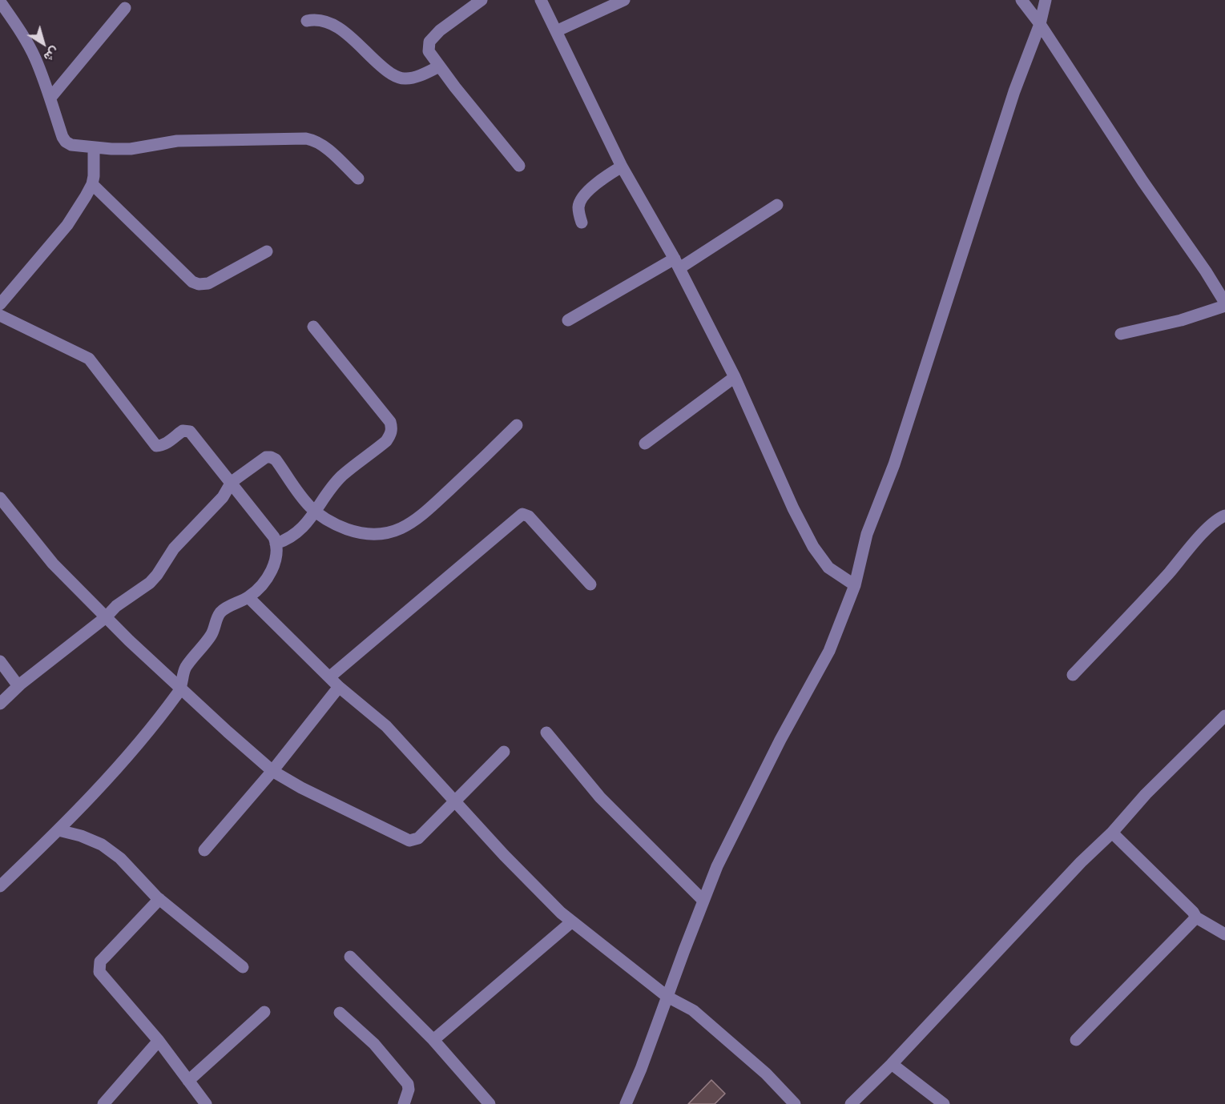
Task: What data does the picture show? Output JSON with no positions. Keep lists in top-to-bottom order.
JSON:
{
  "north": "bottom right"
}
